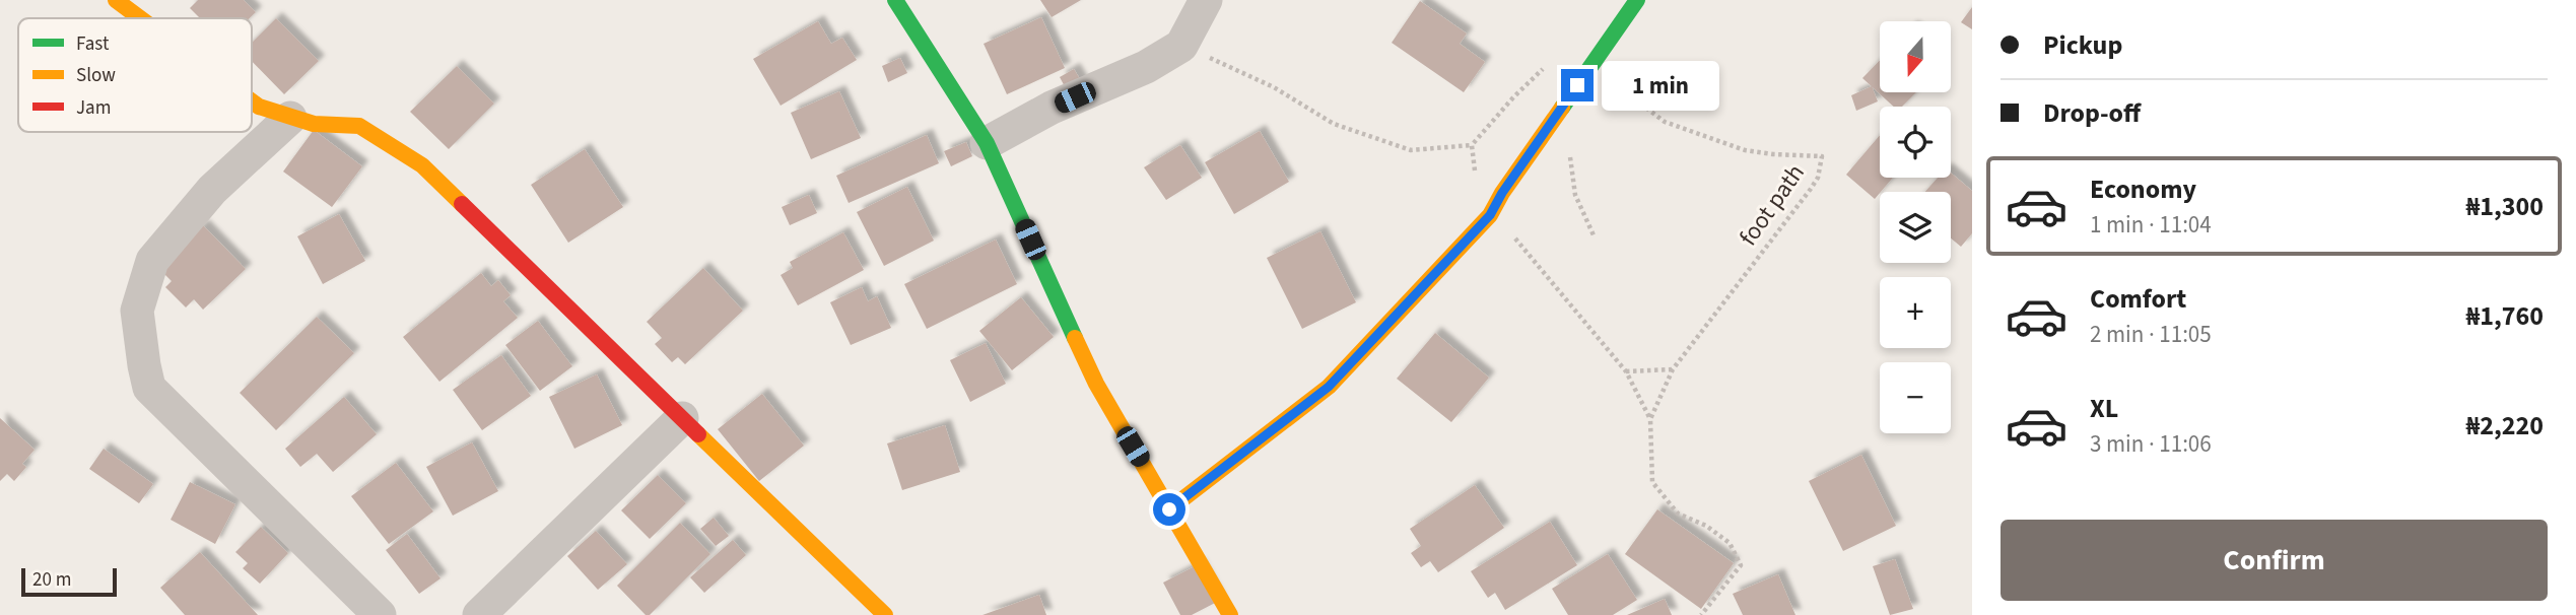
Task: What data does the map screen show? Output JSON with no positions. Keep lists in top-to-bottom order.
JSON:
{
  "streets": {
    "path": ["foot path"]
  },
  "legend": ["Fast", "Slow", "Jam"],
  "scale_bar": "20 m",
  "north": "bottom",
  "page": {
    "banner": ["Pickup", "Drop-off"],
    "map_buttons": ["+", "−"],
    "bubble": "1 min",
    "list": [
      {
        "name": "Economy",
        "note": "1 min · 11:04",
        "value": "₦1,300"
      },
      {
        "name": "Comfort",
        "note": "2 min · 11:05",
        "value": "₦1,760"
      },
      {
        "name": "XL",
        "note": "3 min · 11:06",
        "value": "₦2,220"
      }
    ],
    "buttons": "Confirm",
    "scale": "20 m"
  }
}
